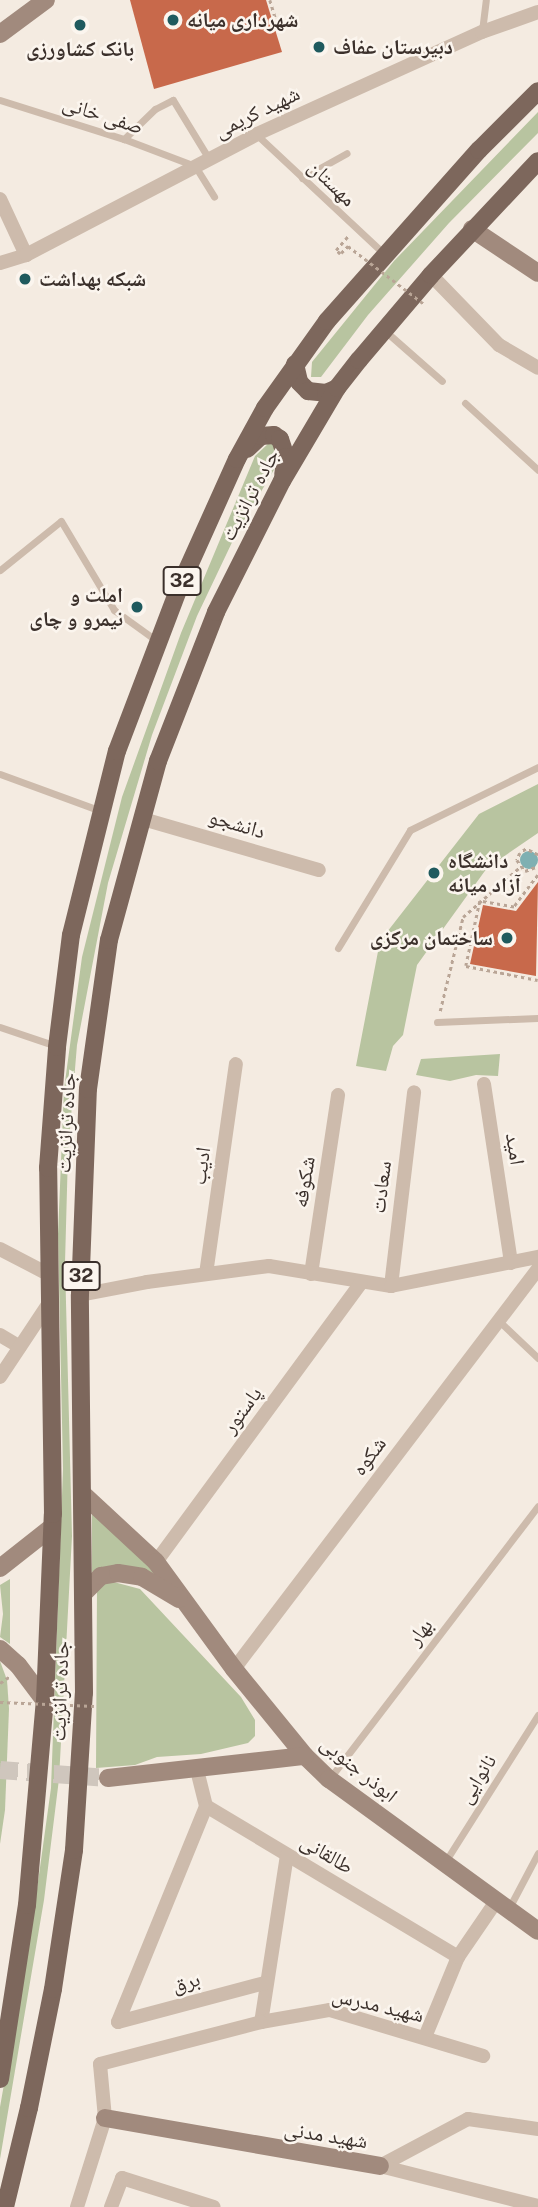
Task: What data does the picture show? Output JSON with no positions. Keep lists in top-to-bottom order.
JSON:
{
  "streets": {
    "main road": ["جاده ترانزیت", "32"],
    "street": [
      "شهید کریمی",
      "دانشجو",
      "امید",
      "ادیب",
      "شکوفه",
      "سعادت",
      "پاستور",
      "شکوه",
      "ابوذر جنوبی",
      "طالقانی",
      "برق",
      "شهید مدرس",
      "شهید مدنی"
    ],
    "lane": [
      "صفی خانی",
      "مهستان",
      "بهار",
      "نانوایی"
    ]
  },
  "crossings": [
    ["شهید کریمی", "صفی خانی"],
    ["شهید کریمی", "مهستان"],
    ["مهستان", "جاده ترانزیت"],
    ["جاده ترانزیت", "دانشجو"],
    ["جاده ترانزیت", "ابوذر جنوبی"],
    ["پاستور", "ابوذر جنوبی"],
    ["شکوه", "ابوذر جنوبی"],
    ["بهار", "ابوذر جنوبی"],
    ["ابوذر جنوبی", "نانوایی"],
    ["طالقانی", "برق"],
    ["شهید مدرس", "شهید مدنی"]
  ],
  "places": [
    "شهرداری میانه",
    "بانک کشاورزی",
    "دبیرستان عفاف",
    "شبکه بهداشت",
    "املت و نیمرو و چای",
    "دانشگاه آزاد میانه",
    "ساختمان مرکزی"
  ]
}
